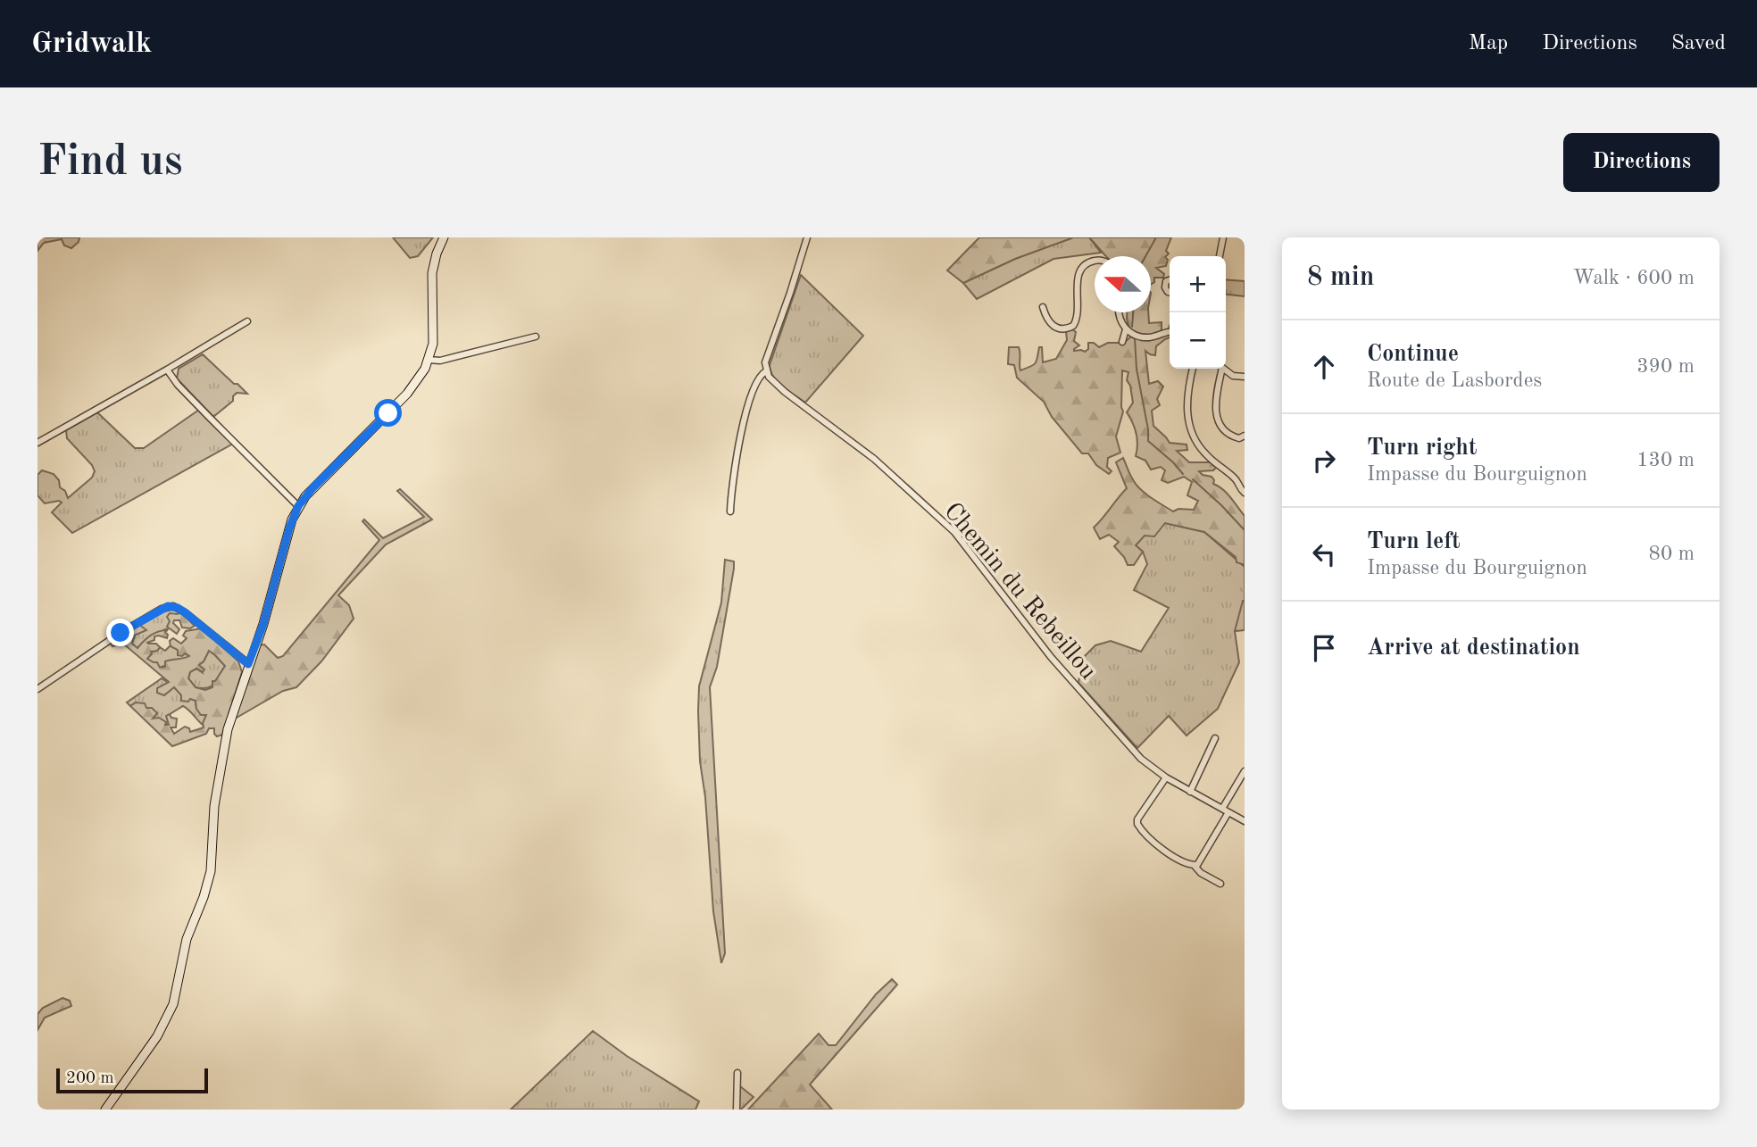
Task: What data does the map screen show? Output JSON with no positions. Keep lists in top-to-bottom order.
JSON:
{
  "streets": {
    "street": ["Chemin du Rebeillou"]
  },
  "scale_bar": "200 m",
  "north": "left",
  "page": {
    "header": "Gridwalk",
    "nav": ["Map", "Directions", "Saved"],
    "buttons": "Directions",
    "title": "Find us",
    "heading": ["8 min", "Walk · 600 m"],
    "map_buttons": ["+", "−"],
    "list": [
      ["Continue", "Route de Lasbordes", "390 m"],
      ["Turn right", "Impasse du Bourguignon", "130 m"],
      ["Turn left", "Impasse du Bourguignon", "80 m"],
      "Arrive at destination"
    ],
    "scale": "200 m"
  }
}
